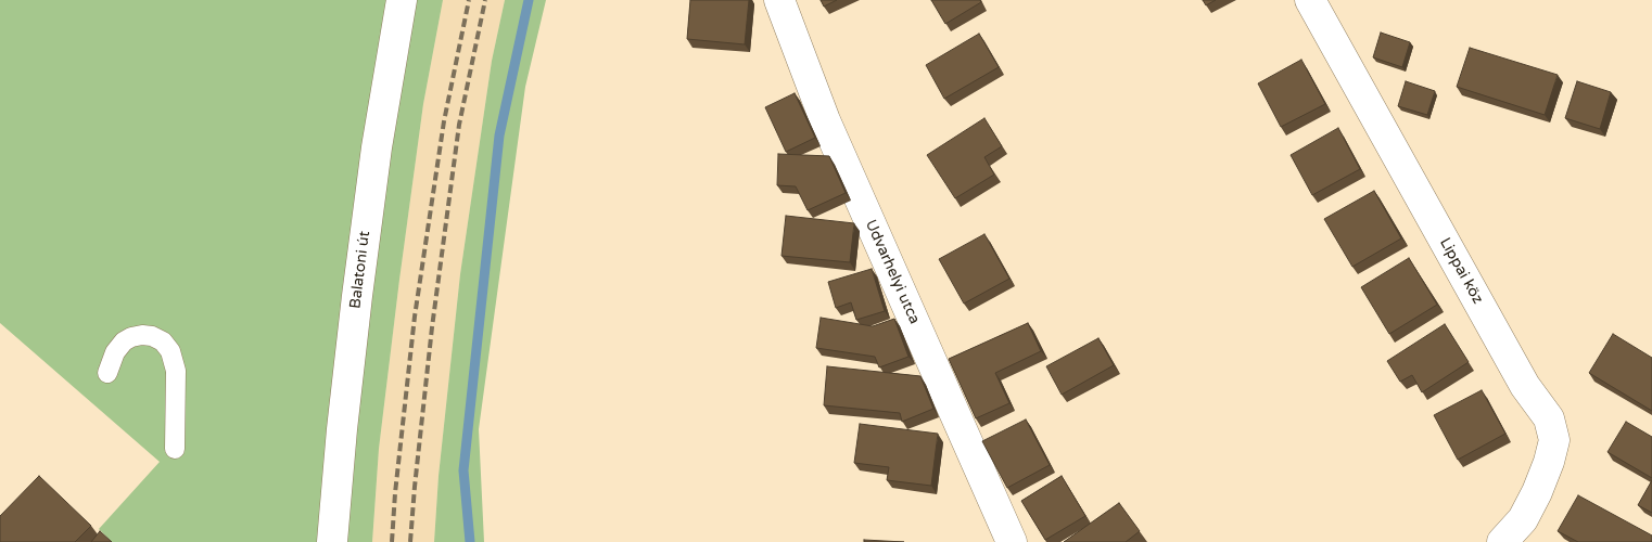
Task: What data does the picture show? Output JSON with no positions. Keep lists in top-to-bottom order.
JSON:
{
  "streets": {
    "street": ["Balatoni út", "Lippai köz", "Udvarhelyi utca"]
  }
}
